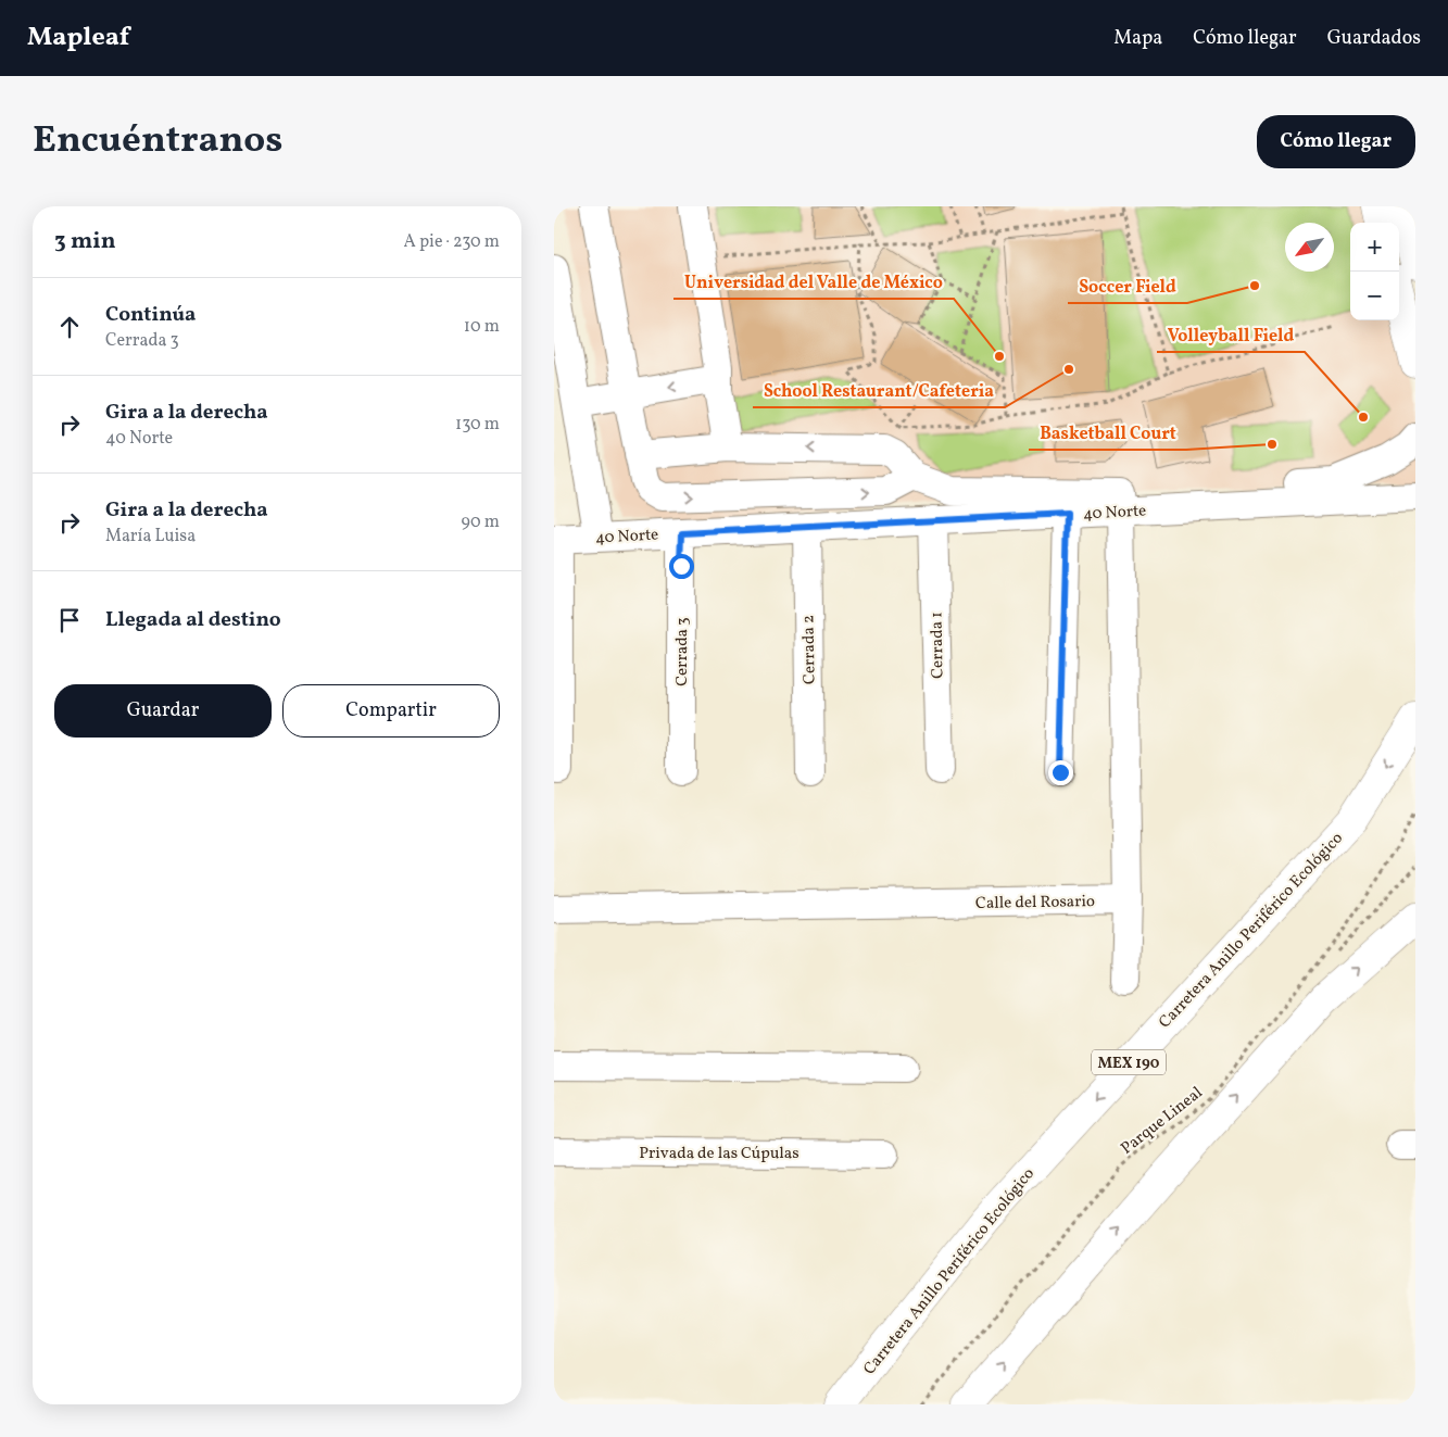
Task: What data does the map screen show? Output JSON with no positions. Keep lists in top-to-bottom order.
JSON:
{
  "streets": {
    "main road": ["Carretera Anillo Periférico Ecológico", "MEX 190"],
    "street": [
      "40 Norte",
      "Cerrada 1",
      "Cerrada 2",
      "Cerrada 3",
      "Calle del Rosario",
      "Privada de las Cúpulas"
    ],
    "path": ["Parque Lineal"]
  },
  "crossings": [
    ["40 Norte", "Cerrada 1"],
    ["40 Norte", "Cerrada 2"],
    ["40 Norte", "Cerrada 3"]
  ],
  "places": [
    "Soccer Field",
    "Universidad del Valle de México",
    "School Restaurant/Cafeteria",
    "Volleyball Field",
    "Basketball Court"
  ],
  "north": "bottom left",
  "page": {
    "header": "Mapleaf",
    "nav": ["Mapa", "Cómo llegar", "Guardados"],
    "title": "Encuéntranos",
    "buttons": [
      "Cómo llegar",
      ["Guardar", "Compartir"]
    ],
    "heading": ["3 min", "A pie · 230 m"],
    "map_buttons": ["+", "−"],
    "list": [
      ["Continúa", "Cerrada 3", "10 m"],
      ["Gira a la derecha", "40 Norte", "130 m"],
      ["Gira a la derecha", "María Luisa", "90 m"],
      "Llegada al destino"
    ]
  }
}
